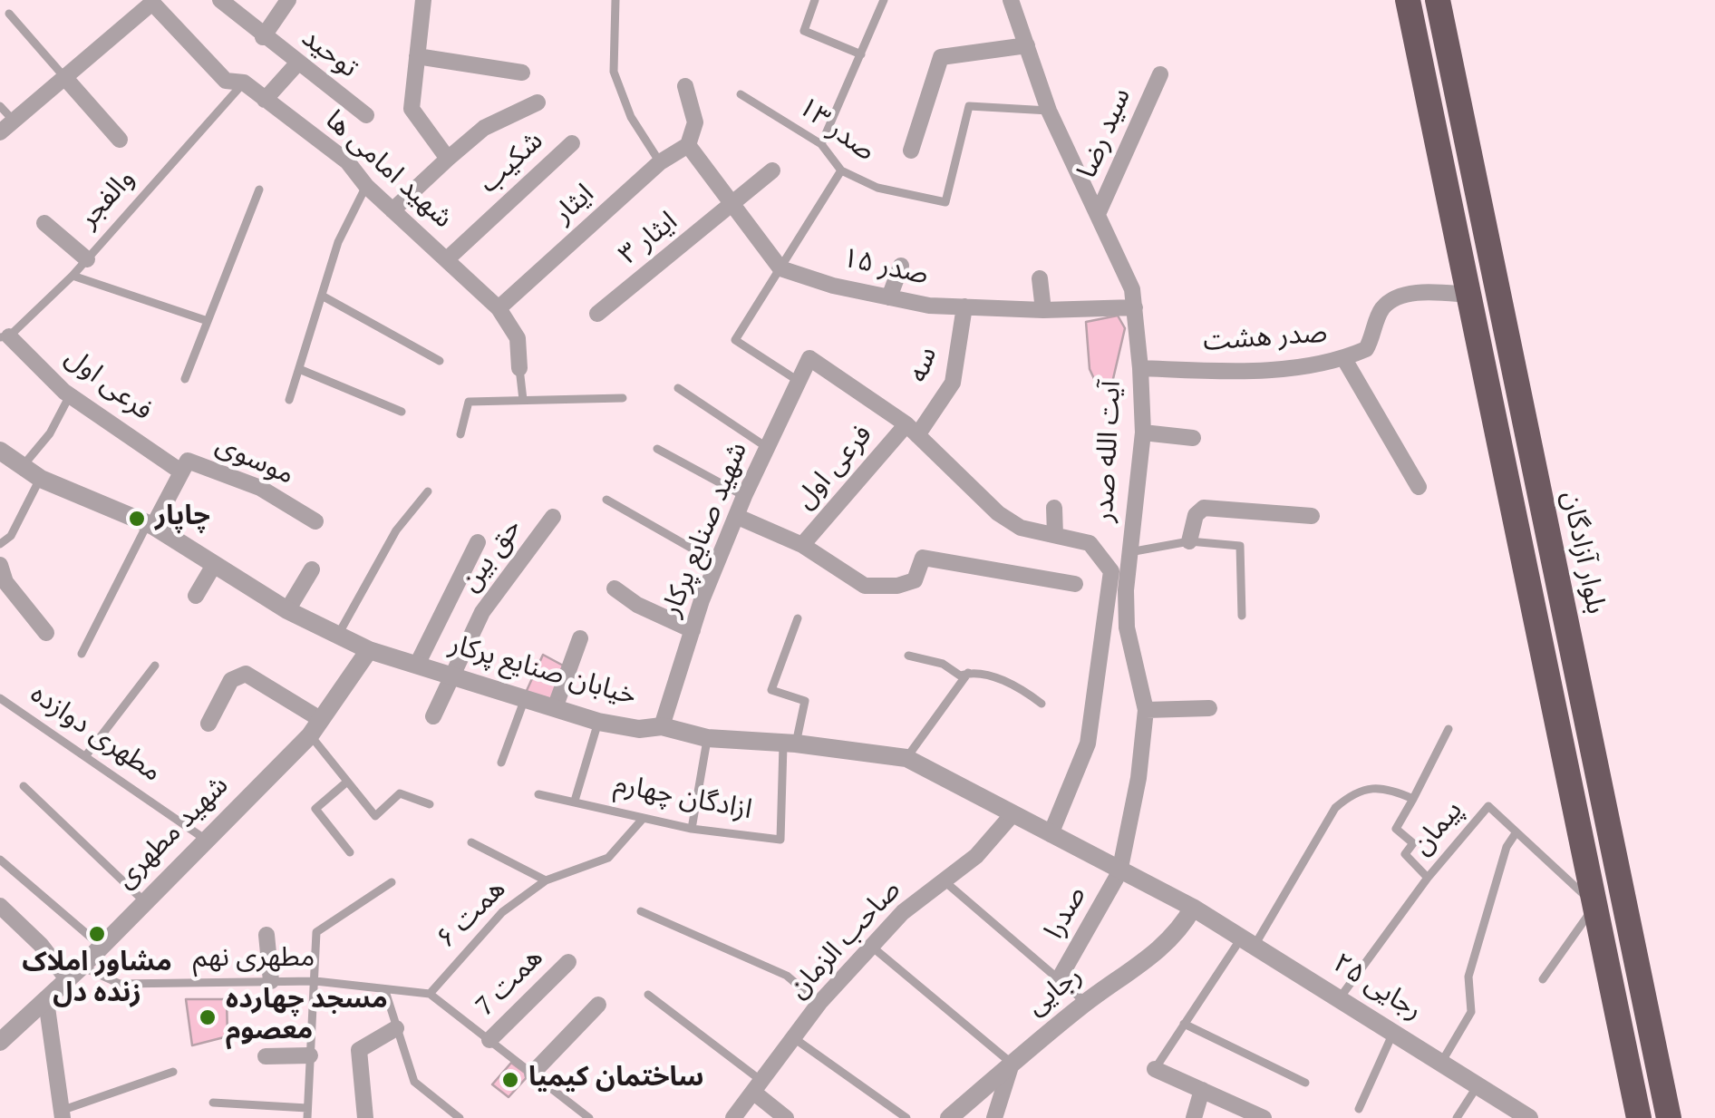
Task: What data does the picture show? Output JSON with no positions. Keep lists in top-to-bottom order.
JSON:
{
  "streets": {
    "highway": ["بلوار آزادگان"],
    "street": [
      "توحید",
      "سید رضا",
      "شکیب",
      "شهید امامی ها",
      "ایثار",
      "ایثار ۳",
      "صدر ۱۵",
      "صدر هشت",
      "سه",
      "فرعی اول",
      "آیت الله صدر",
      "موسوی",
      "شهید صنایع پرکار",
      "حق بین",
      "خیابان صنایع پرکار",
      "شهید مطهری",
      "صدرا",
      "صاحب الزمان",
      "همت 7",
      "رجایی ۲۵",
      "رجایی"
    ],
    "lane": [
      "صدر ۱۳",
      "والفجر",
      "مطهری دوازده",
      "ازادگان چهارم",
      "پیمان",
      "همت ۶",
      "مطهری نهم"
    ]
  },
  "crossings": [
    ["صدر ۱۳", "آیت الله صدر"],
    ["سید رضا", "آیت الله صدر"],
    ["شکیب", "شهید امامی ها"],
    ["شهید امامی ها", "والفجر"],
    ["شهید امامی ها", "ایثار"],
    ["والفجر", "فرعی اول"],
    ["صدر ۱۵", "سه"],
    ["صدر ۱۵", "آیت الله صدر"],
    ["صدر هشت", "آیت الله صدر"],
    ["سه", "فرعی اول"],
    ["سه", "شهید صنایع پرکار"],
    ["فرعی اول", "موسوی"],
    ["فرعی اول", "شهید صنایع پرکار"],
    ["آیت الله صدر", "خیابان صنایع پرکار"],
    ["آیت الله صدر", "صدرا"],
    ["موسوی", "خیابان صنایع پرکار"],
    ["شهید صنایع پرکار", "خیابان صنایع پرکار"],
    ["حق بین", "خیابان صنایع پرکار"],
    ["خیابان صنایع پرکار", "ازادگان چهارم"],
    ["خیابان صنایع پرکار", "شهید مطهری"],
    ["خیابان صنایع پرکار", "صدرا"],
    ["خیابان صنایع پرکار", "صاحب الزمان"],
    ["خیابان صنایع پرکار", "رجایی ۲۵"],
    ["خیابان صنایع پرکار", "رجایی"],
    ["مطهری دوازده", "شهید مطهری"],
    ["ازادگان چهارم", "همت ۶"],
    ["پیمان", "رجایی ۲۵"],
    ["شهید مطهری", "مطهری نهم"],
    ["همت ۶", "مطهری نهم"],
    ["رجایی ۲۵", "رجایی"]
  ],
  "places": [
    "چاپار",
    "مشاور املاک زنده دل",
    "مسجد چهارده معصوم",
    "ساختمان کیمیا"
  ]
}
